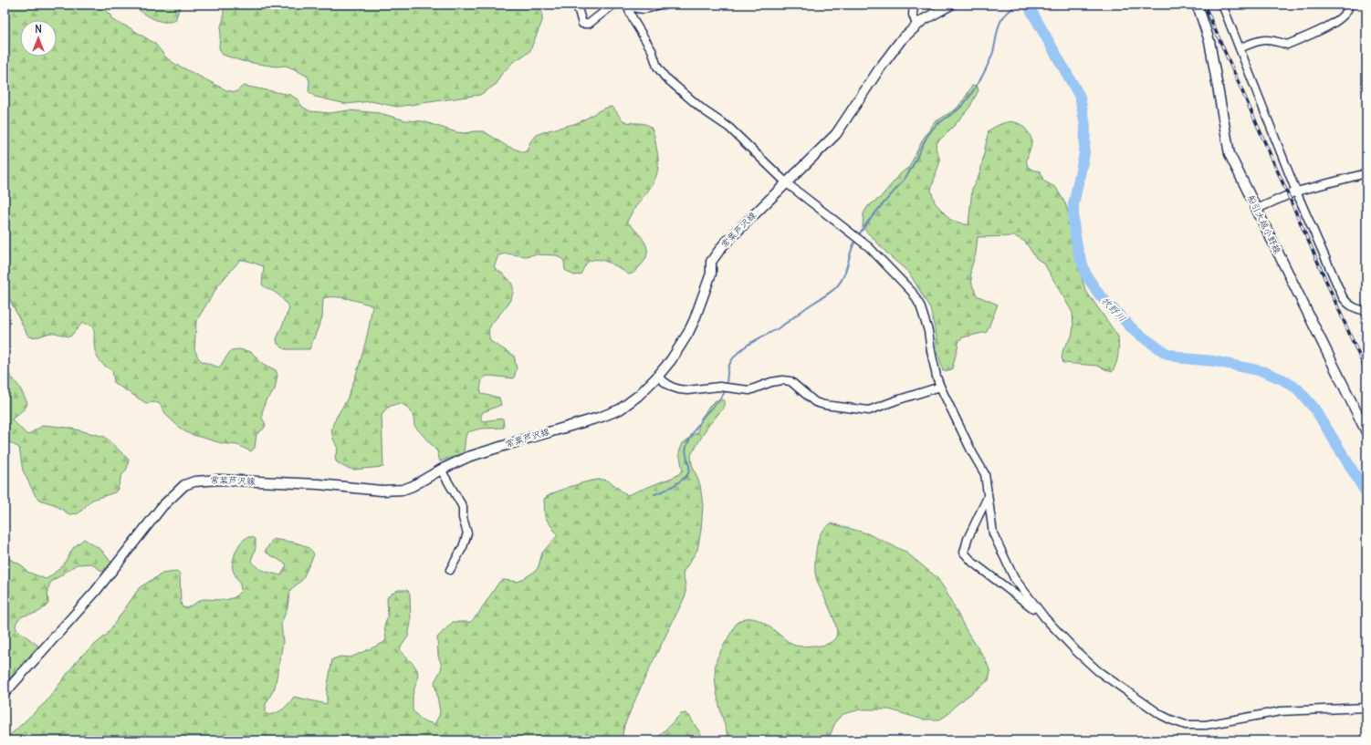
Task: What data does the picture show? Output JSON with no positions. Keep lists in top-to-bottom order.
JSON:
{
  "streets": {
    "main road": ["船引大越小野線", "常葉芦沢線"]
  },
  "water": ["牧野川"],
  "north": "top"
}
